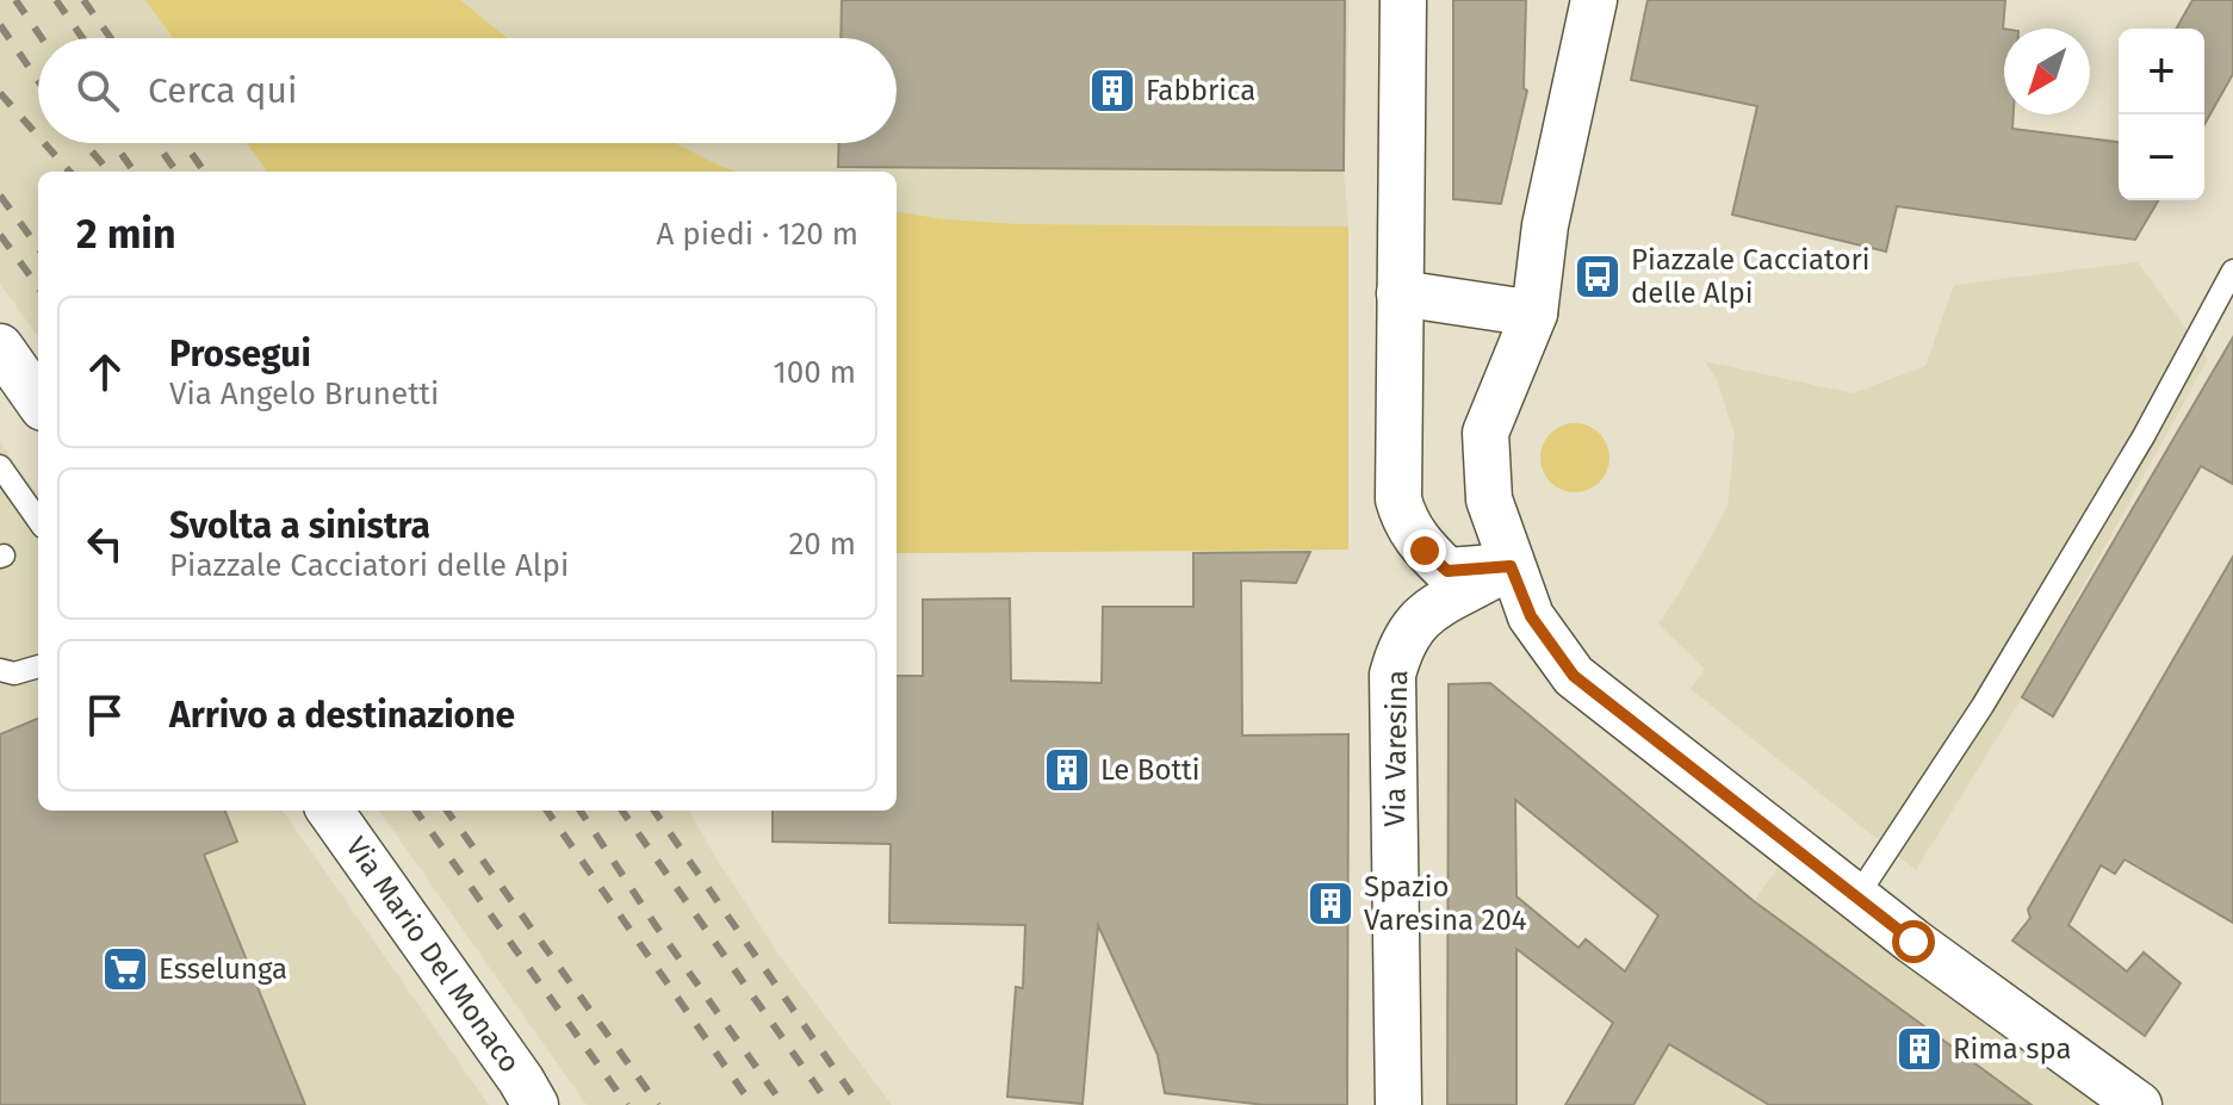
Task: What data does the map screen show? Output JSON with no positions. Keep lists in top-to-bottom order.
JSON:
{
  "streets": {
    "street": ["Via Varesina", "Via Mario Del Monaco"]
  },
  "places": {
    "building": [
      "Fabbrica",
      "Le Botti",
      "Spazio Varesina 204",
      "Rima spa"
    ],
    "bus stop": ["Piazzale Cacciatori delle Alpi"],
    "supermarket": ["Esselunga"]
  },
  "north": "bottom left",
  "page": {
    "map_buttons": ["+", "−"],
    "search": "Cerca qui",
    "heading": ["2 min", "A piedi · 120 m"],
    "list": [
      ["Prosegui", "Via Angelo Brunetti", "100 m"],
      ["Svolta a sinistra", "Piazzale Cacciatori delle Alpi", "20 m"],
      "Arrivo a destinazione"
    ]
  }
}
